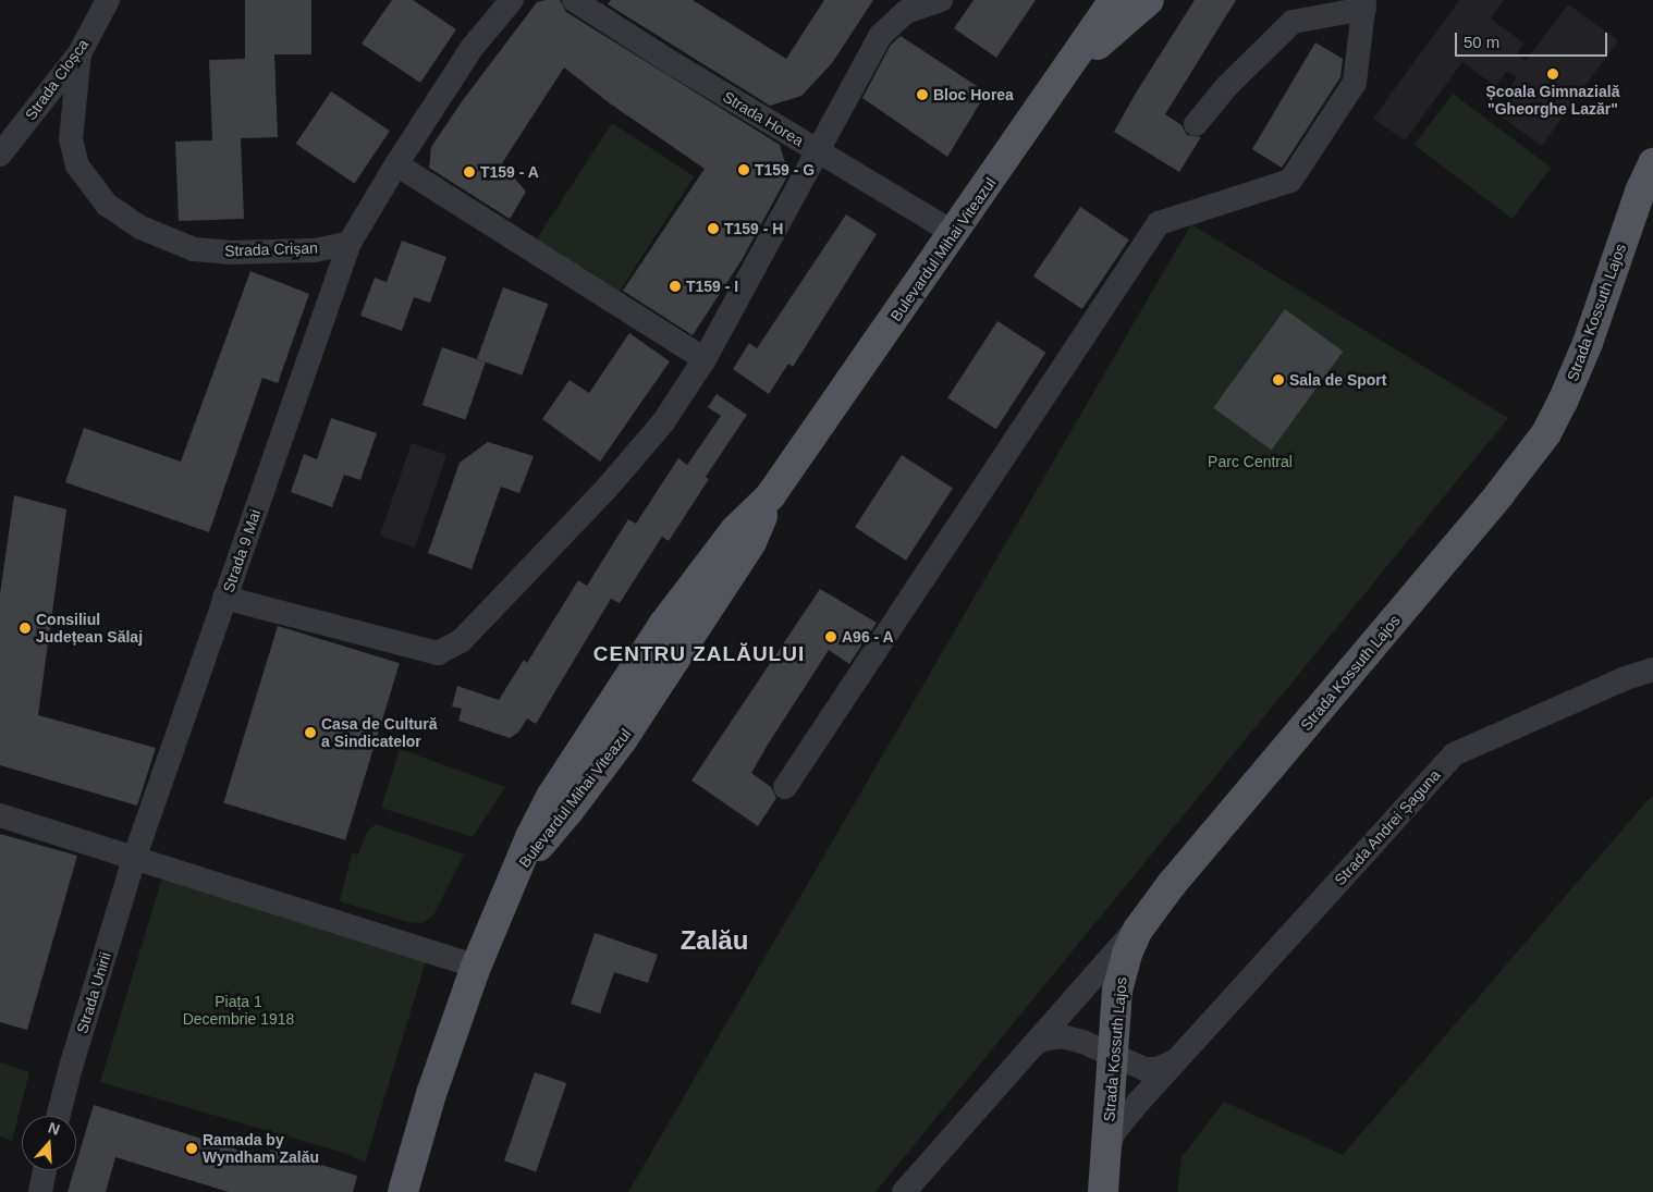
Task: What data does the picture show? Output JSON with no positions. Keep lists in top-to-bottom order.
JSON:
{
  "streets": {
    "main road": ["Bulevardul Mihai Viteazul", "Strada Kossuth Lajos"],
    "street": [
      "Strada Cloșca",
      "Strada Horea",
      "Strada Crișan",
      "Strada 9 Mai",
      "Strada Andrei Șaguna",
      "Strada Unirii"
    ]
  },
  "crossings": [
    ["Strada Cloșca", "Strada Crișan"],
    ["Strada Horea", "Bulevardul Mihai Viteazul"],
    ["Strada Crișan", "Strada 9 Mai"],
    ["Strada Kossuth Lajos", "Strada Andrei Șaguna"],
    ["Strada 9 Mai", "Strada Unirii"]
  ],
  "districts": ["CENTRU ZALĂULUI", "Zalău"],
  "parks": ["Parc Central", "Piața 1 Decembrie 1918"],
  "places": [
    "Școala Gimnazială \"Gheorghe Lazăr\"",
    "Bloc Horea",
    "T159 - G",
    "T159 - A",
    "T159 - H",
    "T159 - I",
    "Sala de Sport",
    "Consiliul Județean Sălaj",
    "A96 - A",
    "Casa de Cultură a Sindicatelor",
    "Ramada by Wyndham Zalău"
  ],
  "scale_bar": "50 m",
  "north": "top"
}
